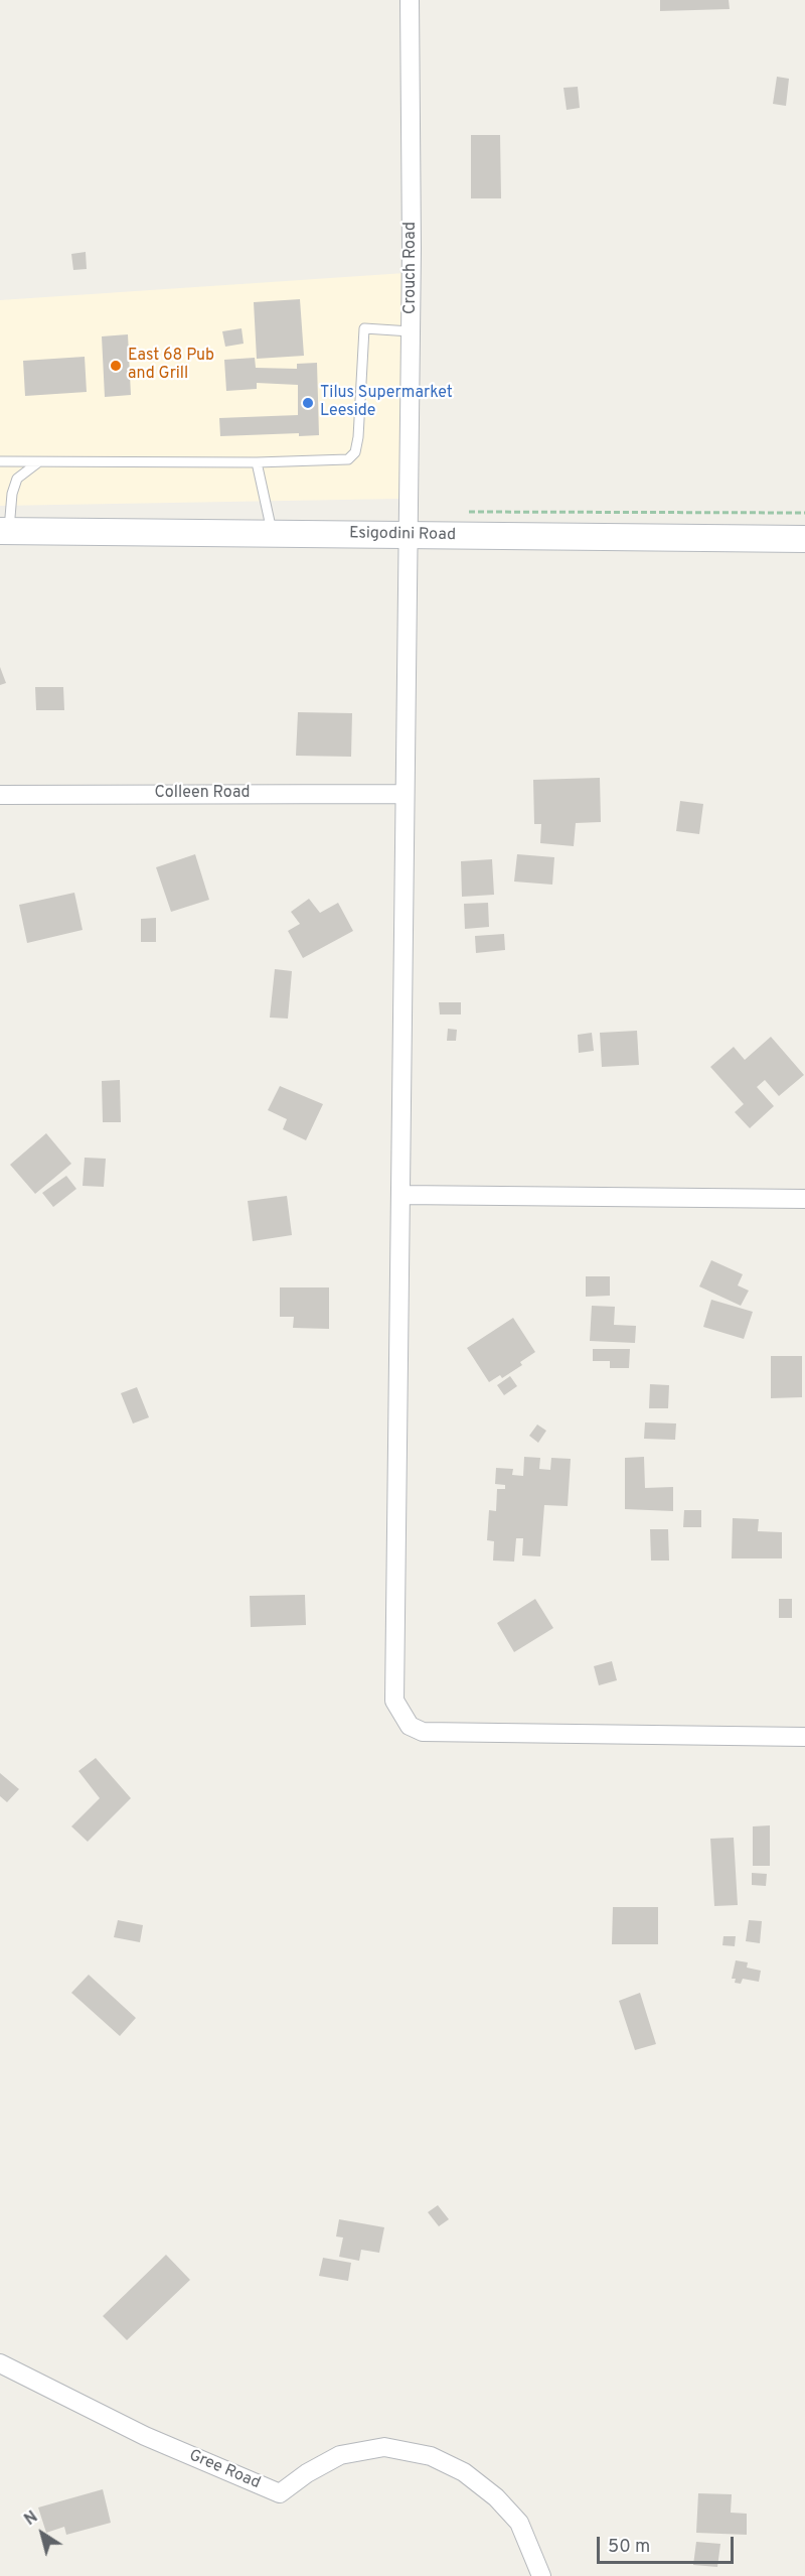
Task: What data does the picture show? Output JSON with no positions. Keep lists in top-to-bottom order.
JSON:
{
  "streets": {
    "main road": ["Esigodini Road"],
    "street": ["Crouch Road", "Colleen Road", "Gree Road"]
  },
  "crossings": [
    ["Crouch Road", "Esigodini Road"],
    ["Crouch Road", "Colleen Road"]
  ],
  "places": ["East 68 Pub and Grill", "Tilus Supermarket Leeside"],
  "scale_bar": "50 m",
  "north": "top left"
}
